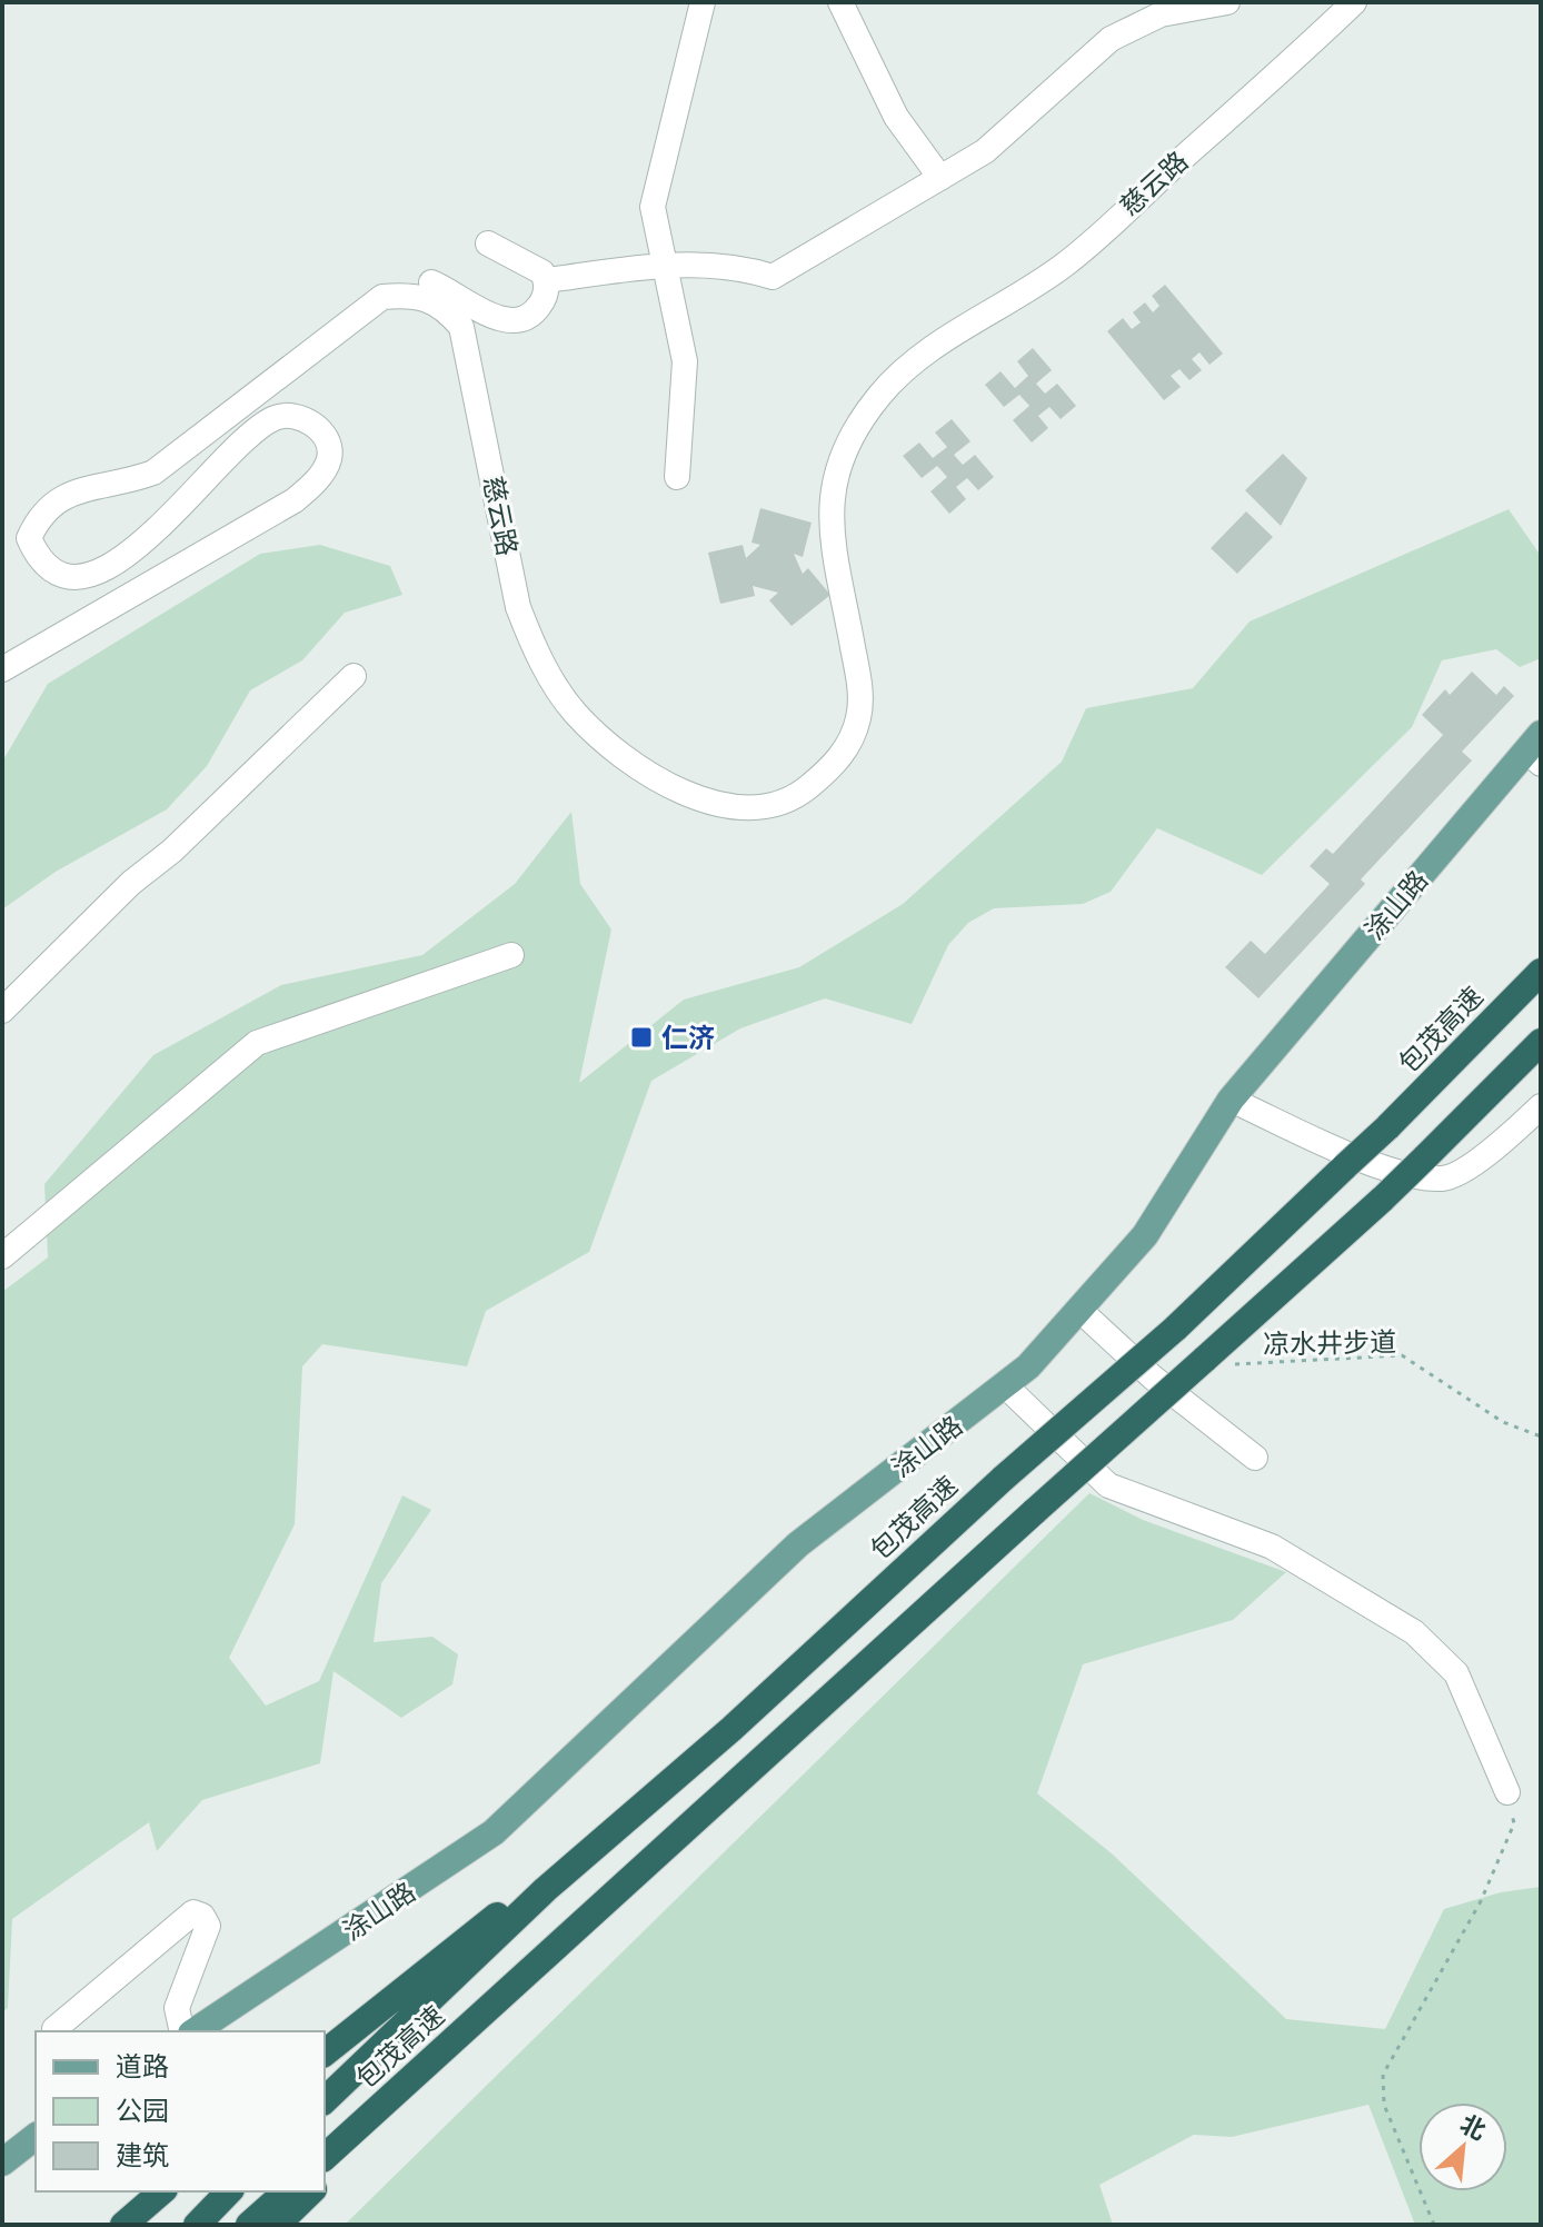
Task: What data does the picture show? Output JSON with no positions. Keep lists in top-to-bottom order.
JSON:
{
  "streets": {
    "highway": ["包茂高速"],
    "main road": ["涂山路"],
    "street": ["慈云路"],
    "path": ["凉水井步道"]
  },
  "crossings": [
    ["包茂高速", "凉水井步道"]
  ],
  "places": {
    "transit": ["仁济"]
  },
  "legend": ["道路", "公园", "建筑"],
  "north": "top right"
}
